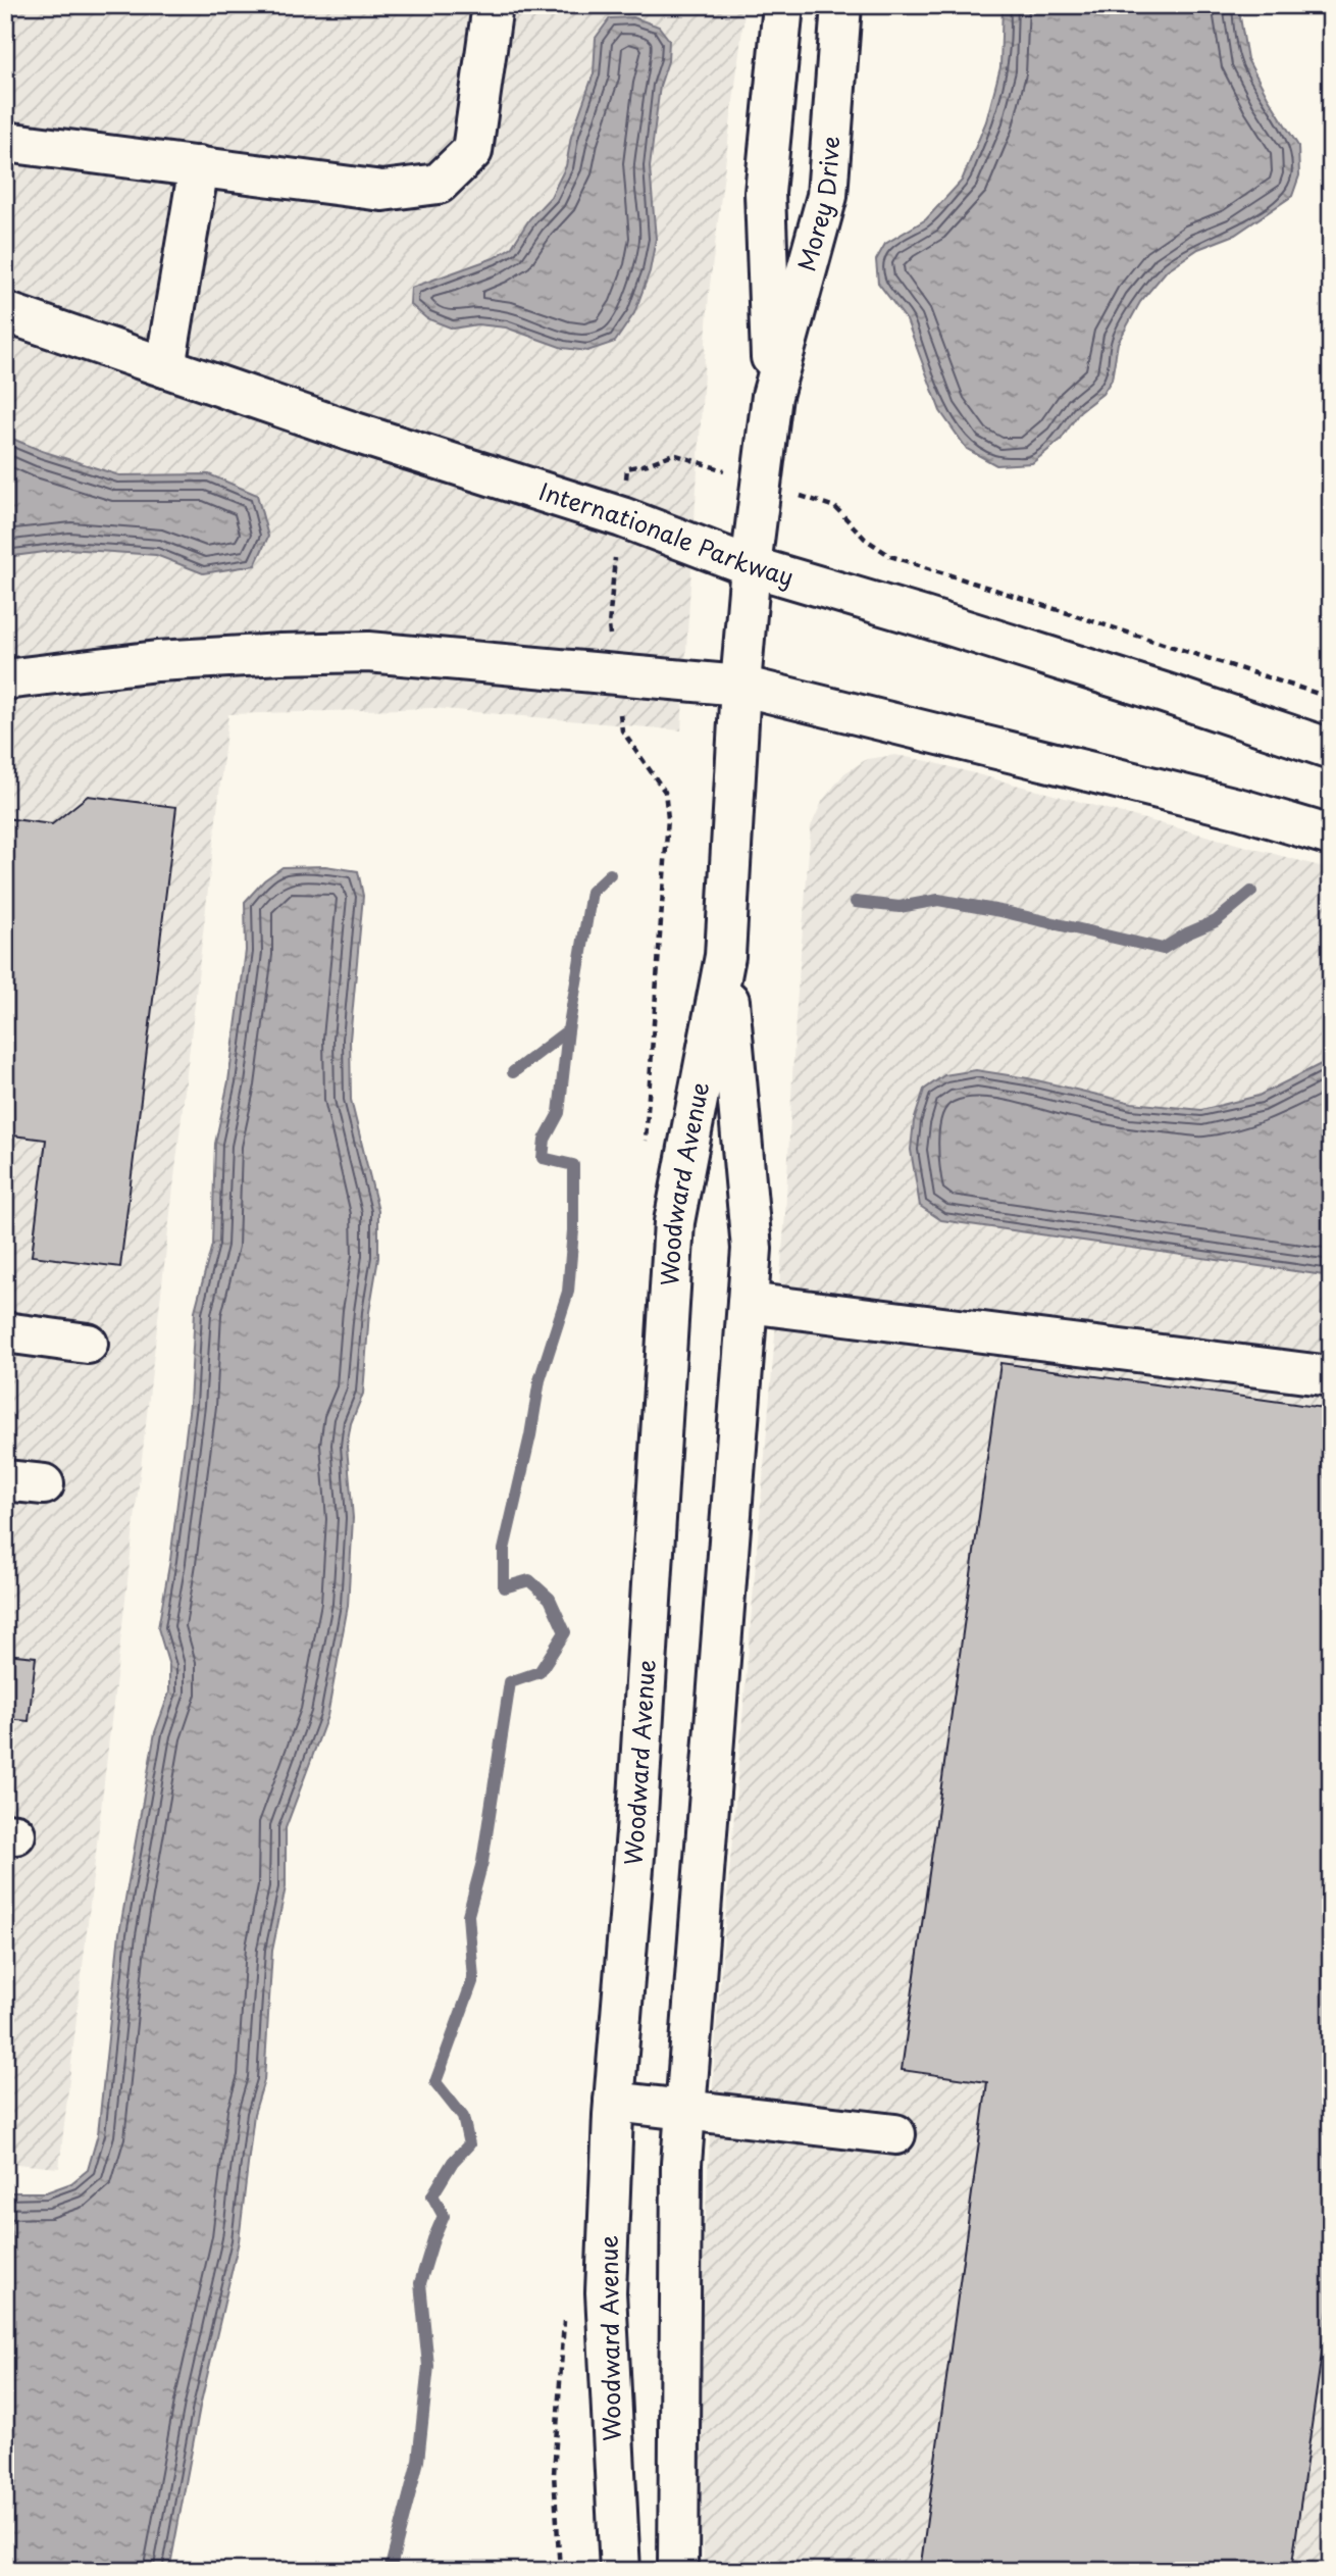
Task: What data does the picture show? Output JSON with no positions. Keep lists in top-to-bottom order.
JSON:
{
  "streets": {
    "street": ["Morey Drive", "Internationale Parkway", "Woodward Avenue"]
  },
  "crossings": [
    ["Morey Drive", "Internationale Parkway"],
    ["Morey Drive", "Woodward Avenue"],
    ["Internationale Parkway", "Woodward Avenue"]
  ]
}
